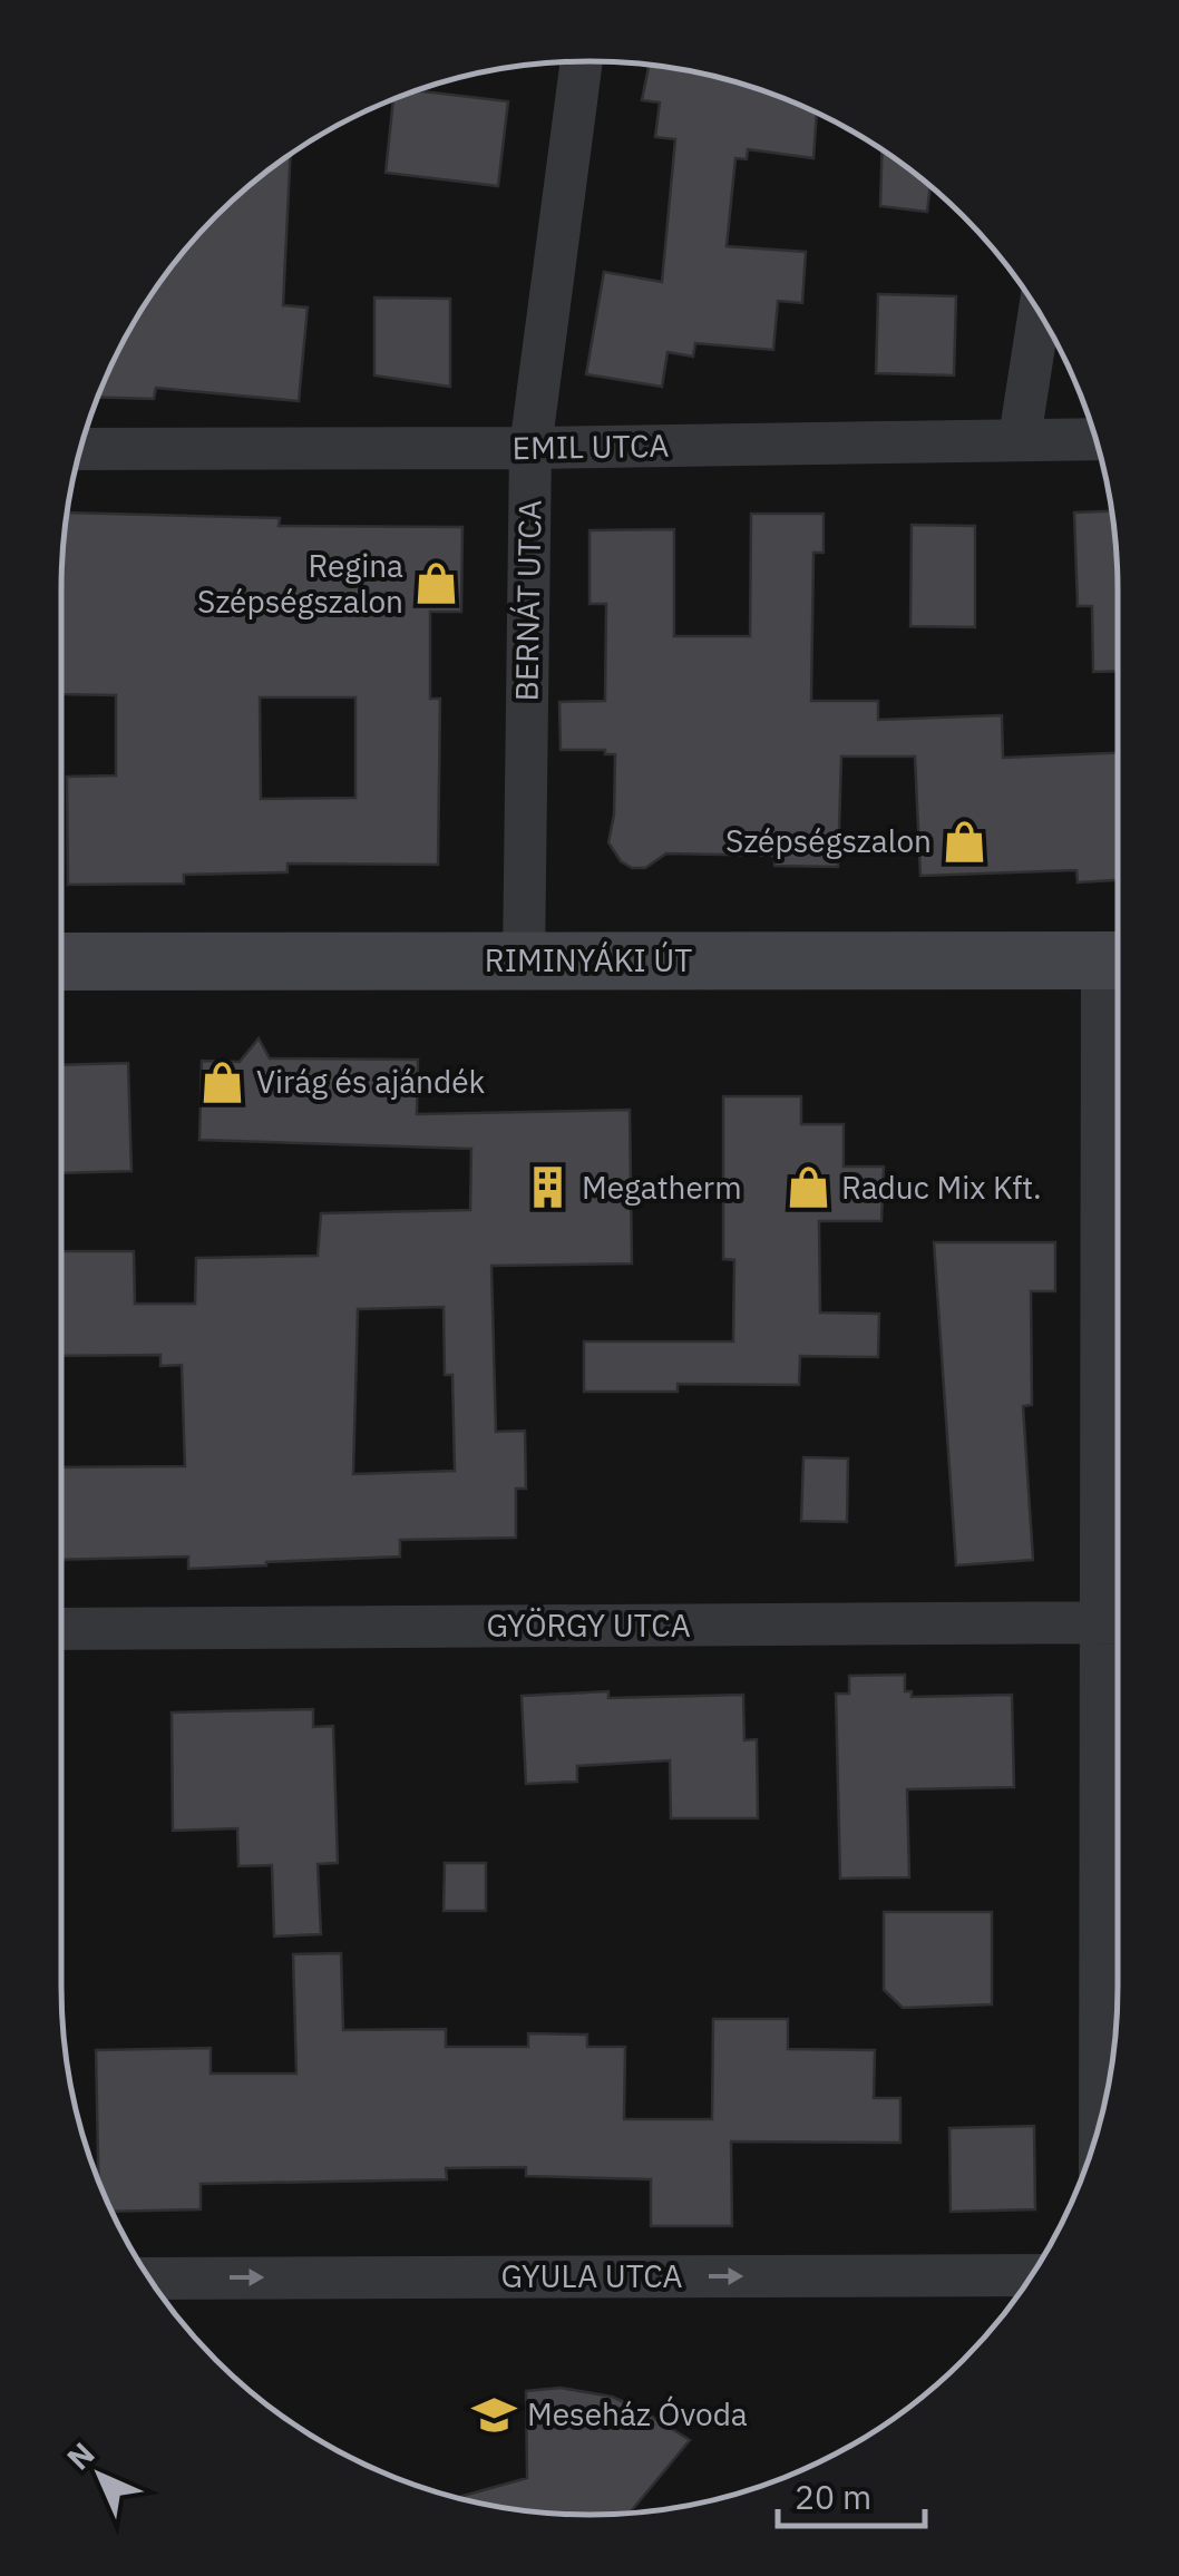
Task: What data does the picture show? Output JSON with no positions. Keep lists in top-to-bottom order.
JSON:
{
  "streets": {
    "main road": ["RIMINYÁKI ÚT"],
    "street": [
      "EMIL UTCA",
      "BERNÁT UTCA",
      "GYÖRGY UTCA",
      "GYULA UTCA"
    ]
  },
  "crossings": [
    ["EMIL UTCA", "BERNÁT UTCA"],
    ["BERNÁT UTCA", "RIMINYÁKI ÚT"]
  ],
  "one_way": ["GYULA UTCA"],
  "places": {
    "shop": [
      "Regina Szépségszalon",
      "Szépségszalon",
      "Virág és ajándék",
      "Raduc Mix Kft."
    ],
    "building": ["Megatherm"],
    "school or university": ["Meseház Óvoda"]
  },
  "scale_bar": "20 m",
  "north": "top left"
}
